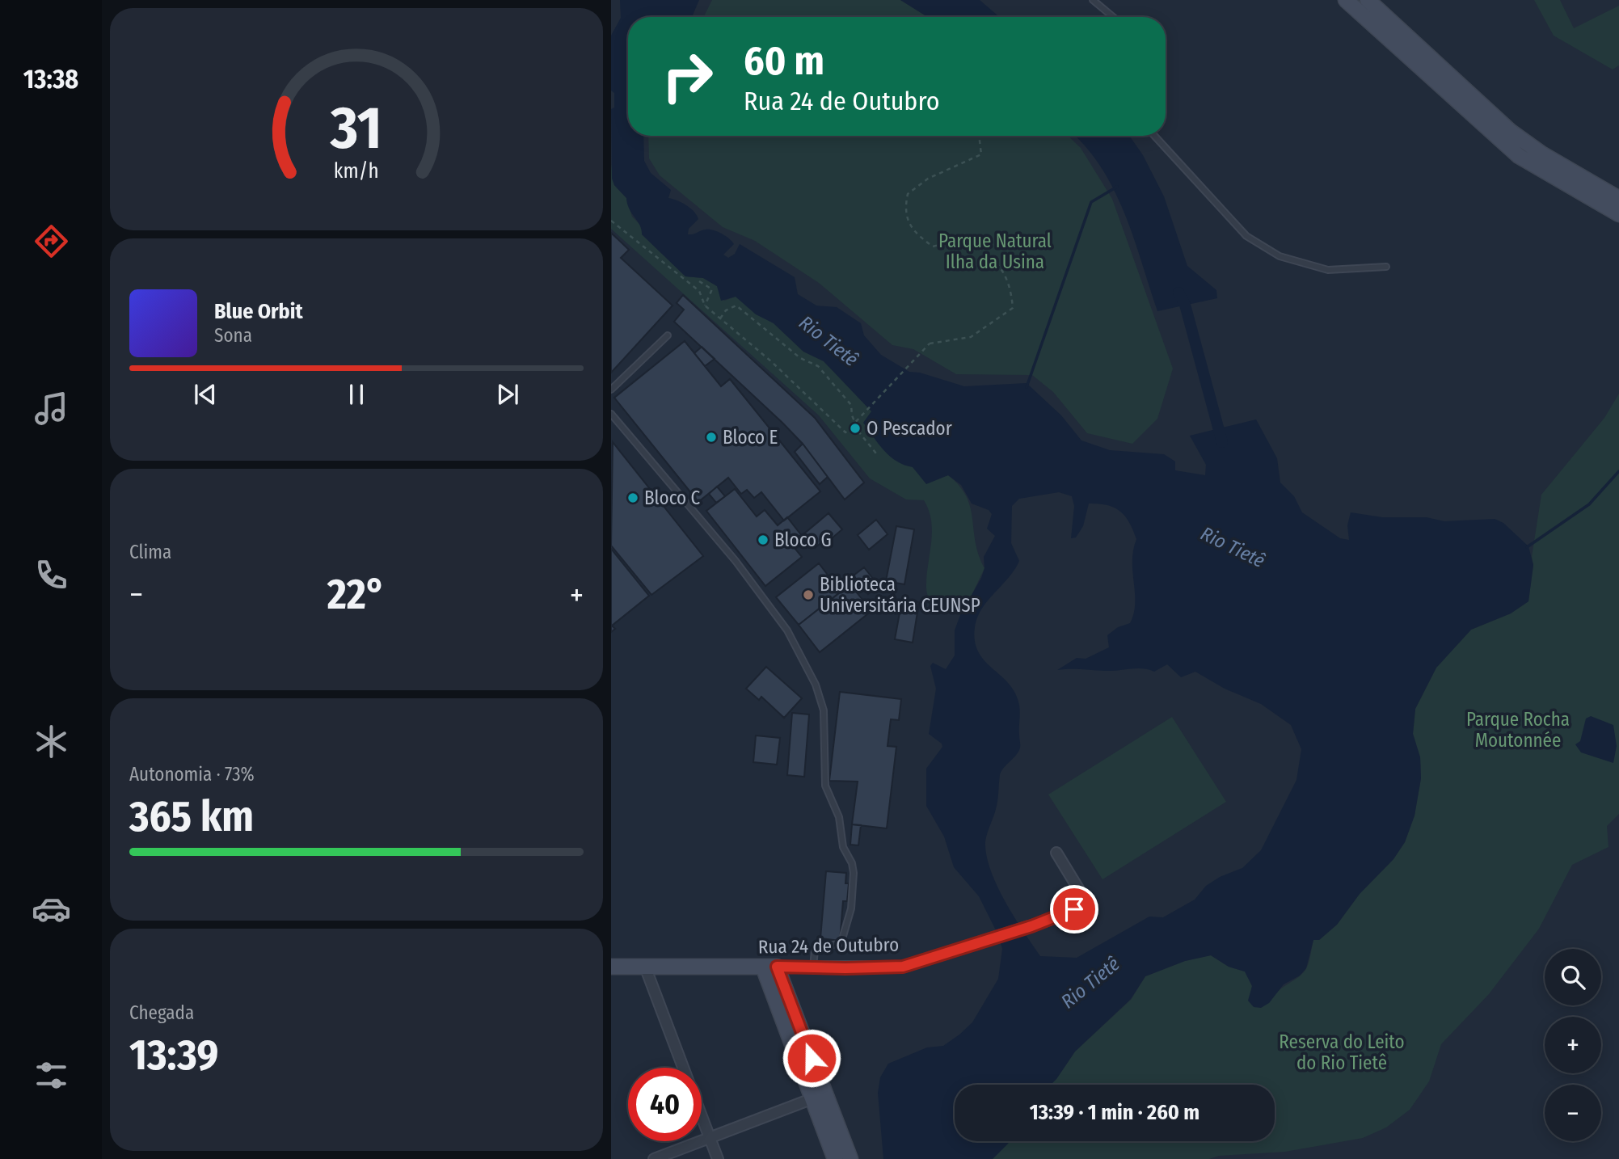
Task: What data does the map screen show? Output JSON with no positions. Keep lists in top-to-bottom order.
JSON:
{
  "streets": {
    "main road": ["Rua 24 de Outubro"]
  },
  "water": ["Rio Tietê"],
  "parks": ["Parque Natural Ilha da Usina", "Parque Rocha Moutonnée", "Reserva do Leito do Rio Tietê"],
  "places": [
    "O Pescador",
    "Bloco E",
    "Bloco C",
    "Bloco G",
    "Biblioteca Universitária CEUNSP"
  ],
  "page": {
    "tabs": "13:38",
    "turn": ["60 m", "Rua 24 de Outubro"],
    "song": ["Blue Orbit", "Sona"],
    "tile": [
      "Clima",
      ["Autonomia · 73%", "365 km"],
      ["Chegada", "13:39"]
    ],
    "heat": ["−", "22°", "+"],
    "map_buttons": ["+", "−"],
    "limit": "40",
    "trip": "13:39 · 1 min · 260 m",
    "gauge": ["31", "km/h"]
  }
}
